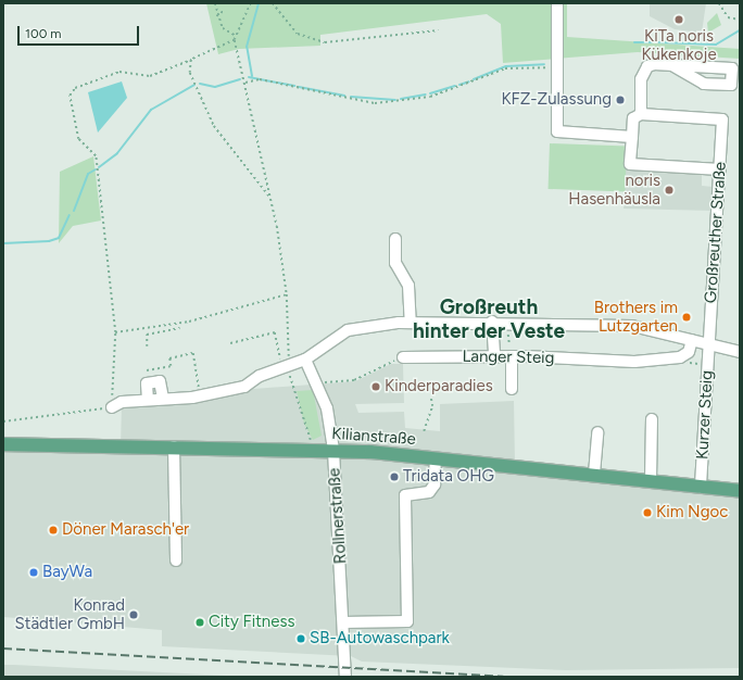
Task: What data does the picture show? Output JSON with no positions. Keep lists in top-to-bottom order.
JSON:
{
  "streets": {
    "main road": ["Kilianstraße"],
    "street": [
      "Großreuther Straße",
      "Langer Steig",
      "Kurzer Steig",
      "Rollnerstraße"
    ]
  },
  "crossings": [
    ["Großreuther Straße", "Kurzer Steig"],
    ["Kurzer Steig", "Kilianstraße"],
    ["Kilianstraße", "Rollnerstraße"]
  ],
  "districts": ["Großreuth hinter der Veste"],
  "places": [
    "KiTa noris Kükenkoje",
    "KFZ-Zulassung",
    "noris Hasenhäusla",
    "Brothers im Lutzgarten",
    "Kinderparadies",
    "Tridata OHG",
    "Kim Ngoc",
    "Döner Marasch'er",
    "BayWa",
    "Konrad Städtler GmbH",
    "City Fitness",
    "SB-Autowaschpark"
  ],
  "scale_bar": "100 m"
}
